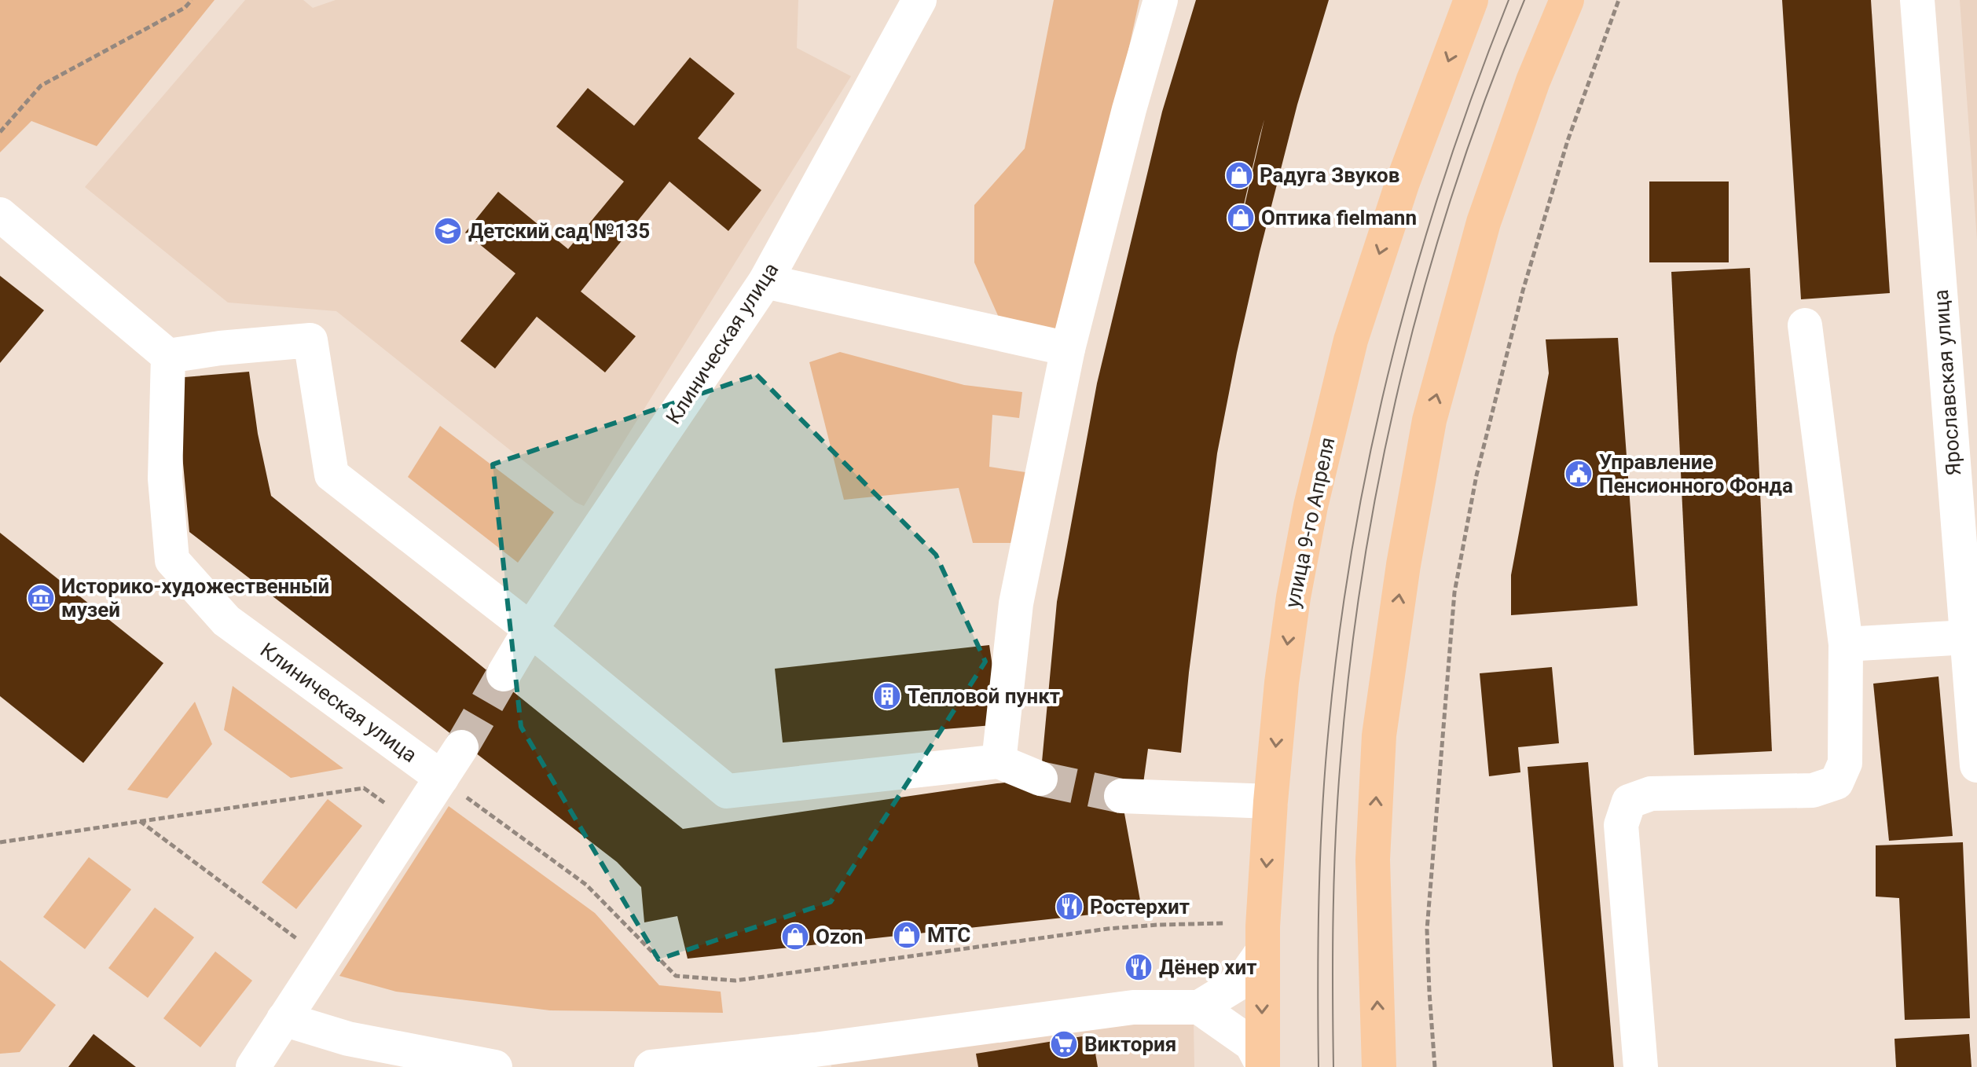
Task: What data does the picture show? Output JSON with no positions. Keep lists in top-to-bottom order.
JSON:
{
  "streets": {
    "main road": ["улица 9-го Апреля"],
    "street": ["Клиническая улица", "Ярославская улица"]
  },
  "places": {
    "shop": [
      "Радуга Звуков",
      "Оптика fielmann",
      "МТС",
      "Ozon"
    ],
    "school or university": ["Детский сад №135"],
    "public building": ["Управление Пенсионного Фонда"],
    "museum": ["Историко-художественный музей"],
    "building": ["Тепловой пункт"],
    "restaurant": ["Ростерхит", "Дёнер хит"],
    "supermarket": ["Виктория"]
  }
}
